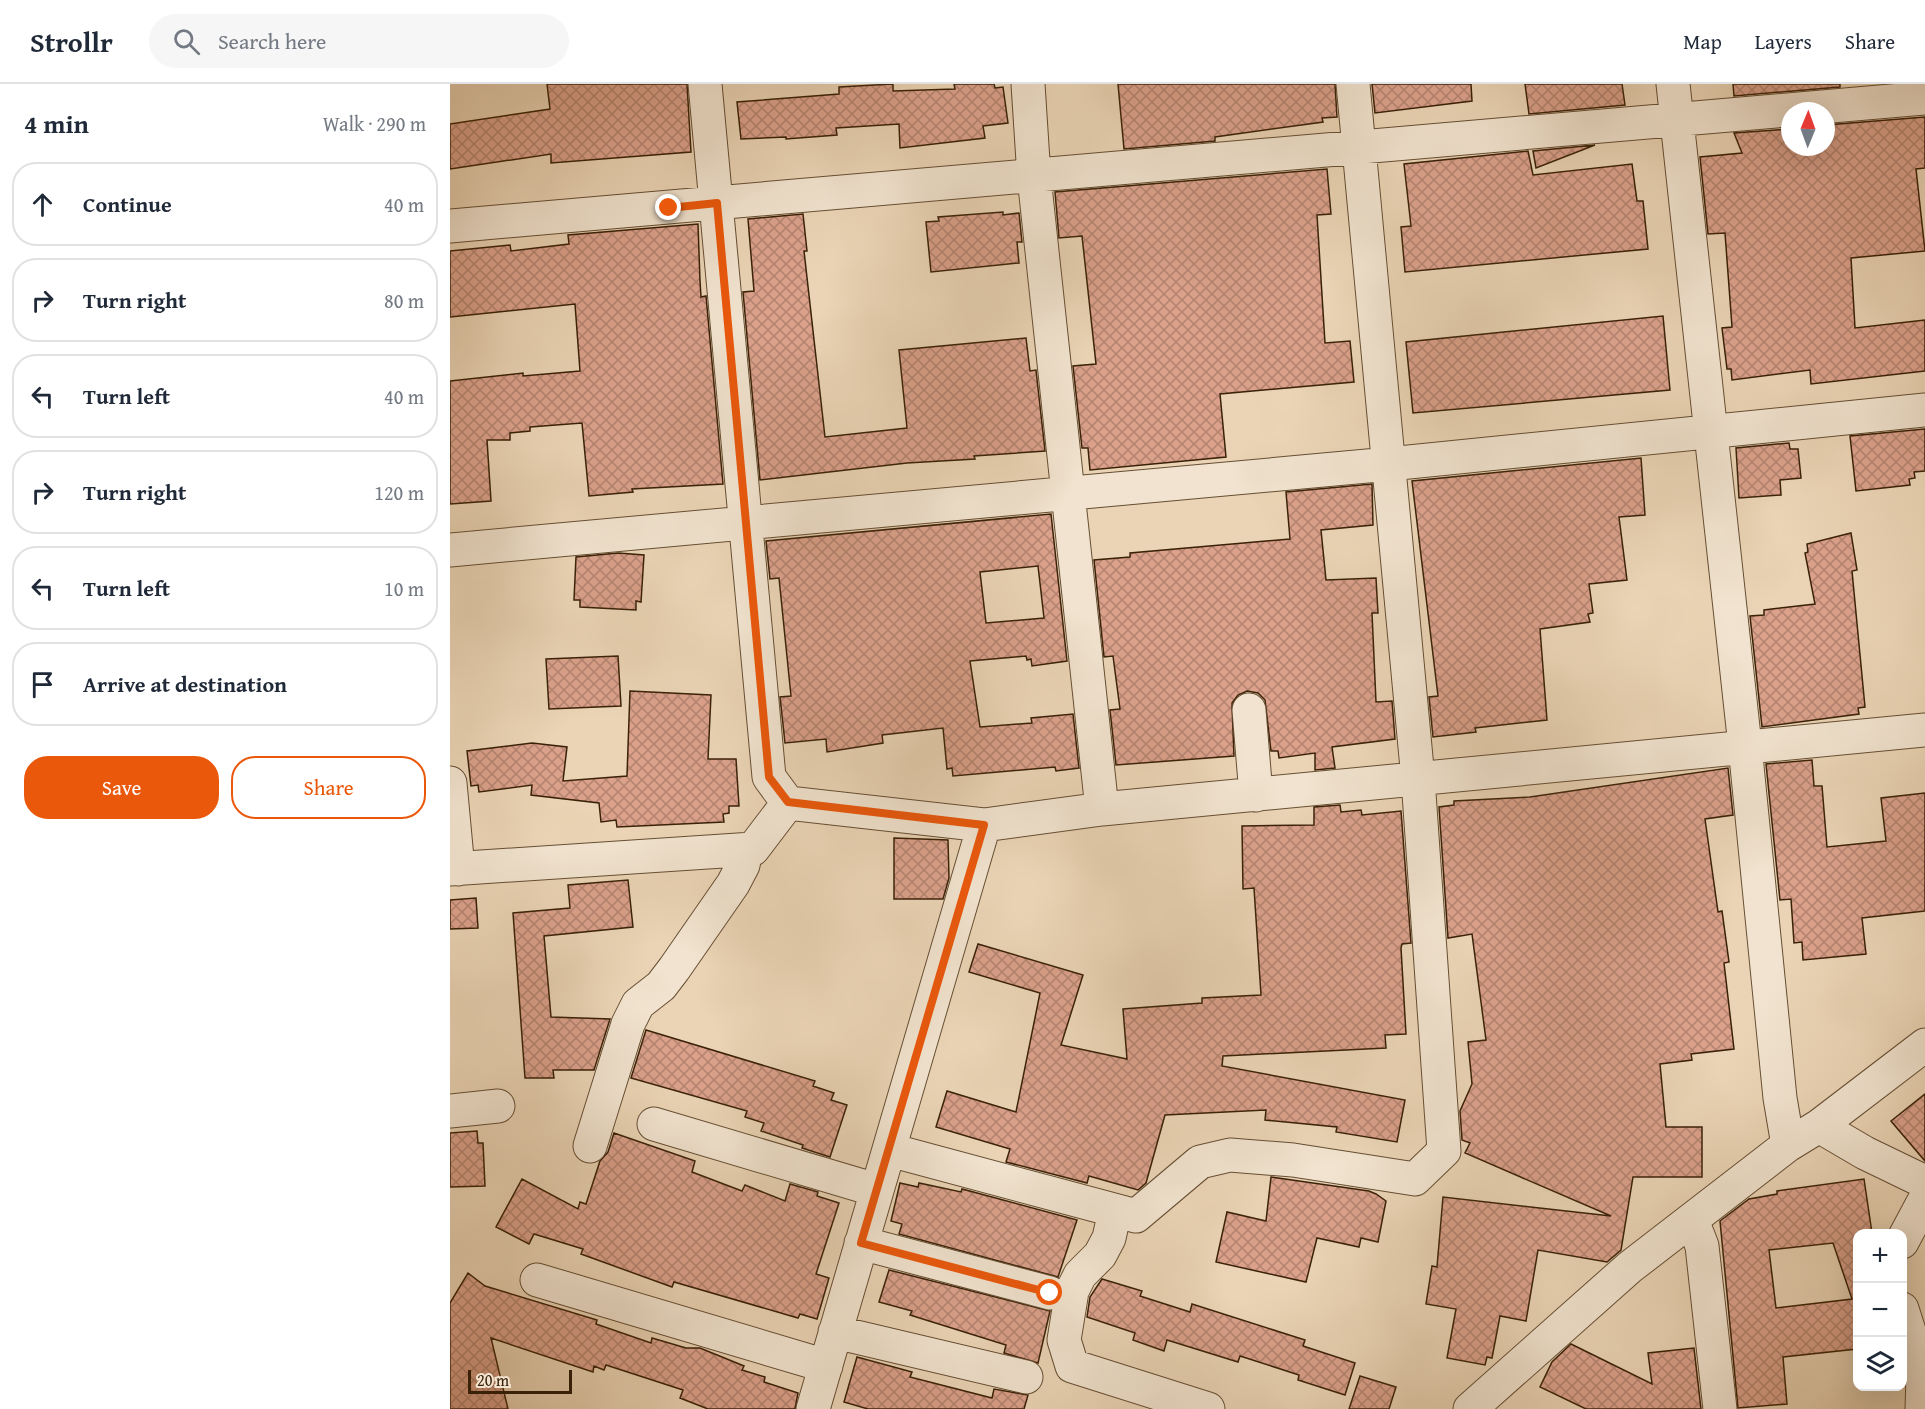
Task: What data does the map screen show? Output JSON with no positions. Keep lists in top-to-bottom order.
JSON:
{
  "scale_bar": "20 m",
  "north": "top",
  "page": {
    "header": "Strollr",
    "search": "Search here",
    "nav": ["Map", "Layers", "Share"],
    "heading": ["4 min", "Walk · 290 m"],
    "list": [
      ["Continue", "40 m"],
      ["Turn right", "80 m"],
      ["Turn left", "40 m"],
      ["Turn right", "120 m"],
      ["Turn left", "10 m"],
      "Arrive at destination"
    ],
    "buttons": ["Save", "Share"],
    "map_buttons": ["+", "−"],
    "scale": "20 m"
  }
}
